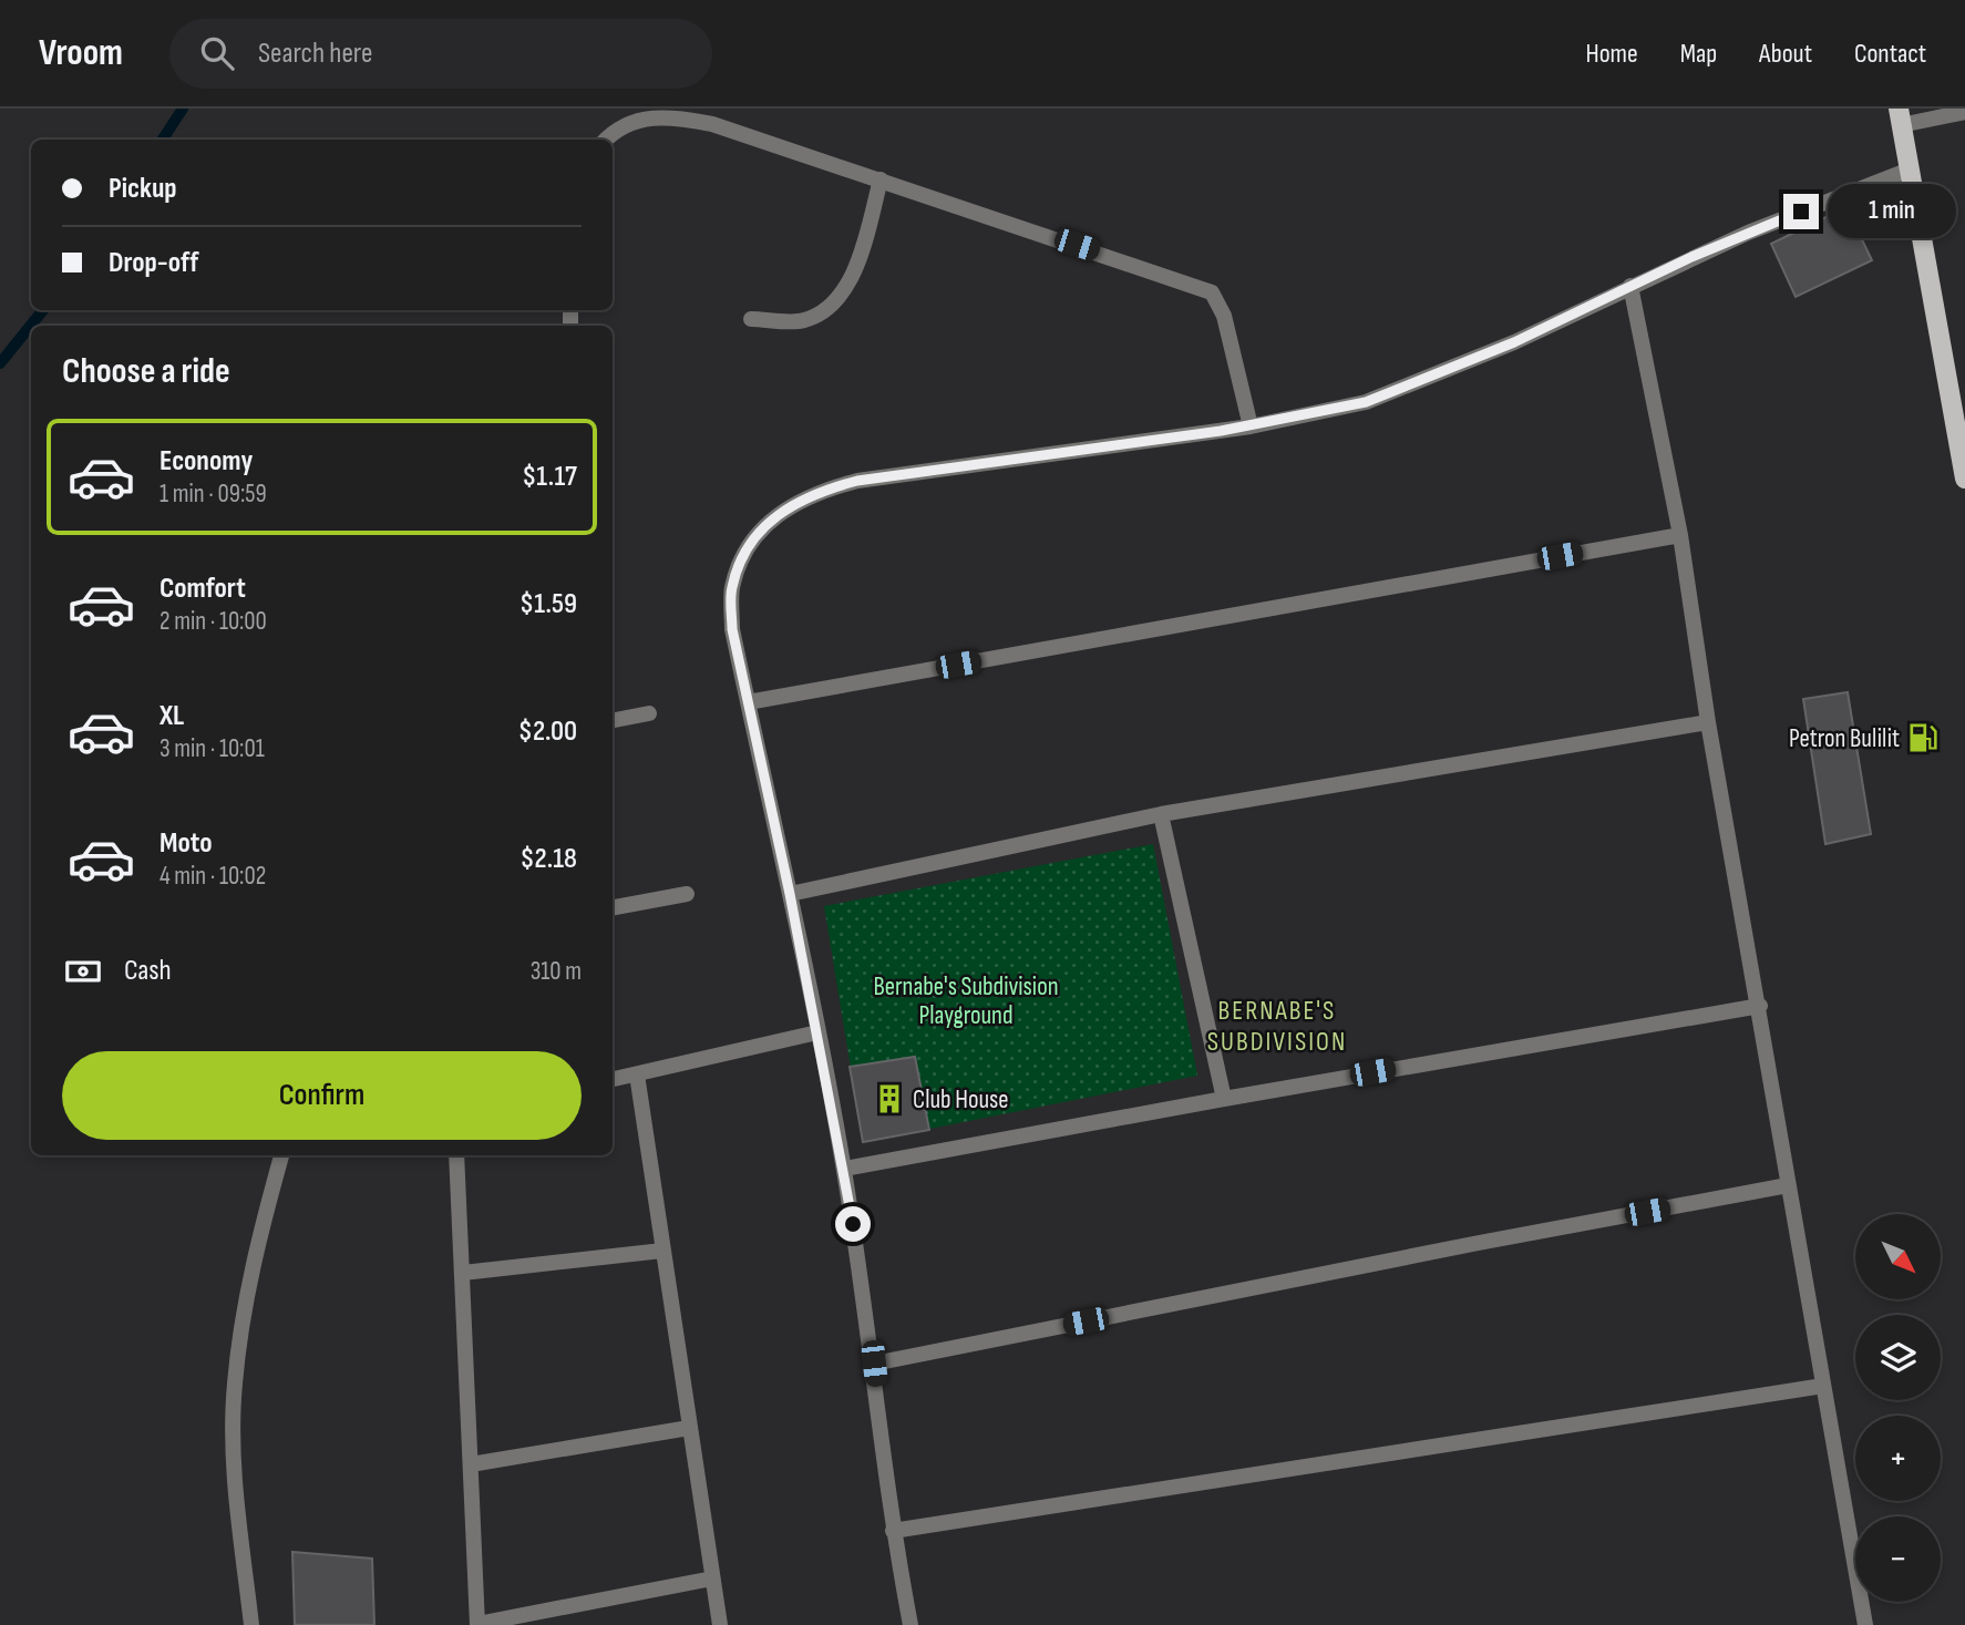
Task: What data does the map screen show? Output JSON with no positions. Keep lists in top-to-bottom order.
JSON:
{
  "districts": ["BERNABE'S SUBDIVISION"],
  "parks": ["Bernabe's Subdivision Playground"],
  "places": {
    "fuel station": ["Petron Bulilit"],
    "building": ["Club House"]
  },
  "north": "bottom right",
  "page": {
    "header": "Vroom",
    "search": "Search here",
    "nav": [
      "Home",
      "Map",
      "About",
      "Contact"
    ],
    "banner": ["Pickup", "Drop-off"],
    "bubble": "1 min",
    "heading": "Choose a ride",
    "list": [
      {
        "name": "Economy",
        "note": "1 min · 09:59",
        "value": "$1.17"
      },
      {
        "name": "Comfort",
        "note": "2 min · 10:00",
        "value": "$1.59"
      },
      {
        "name": "XL",
        "note": "3 min · 10:01",
        "value": "$2.00"
      },
      {
        "name": "Moto",
        "note": "4 min · 10:02",
        "value": "$2.18"
      }
    ],
    "pay": ["Cash", "310 m"],
    "buttons": "Confirm",
    "map_buttons": ["+", "−"]
  }
}
